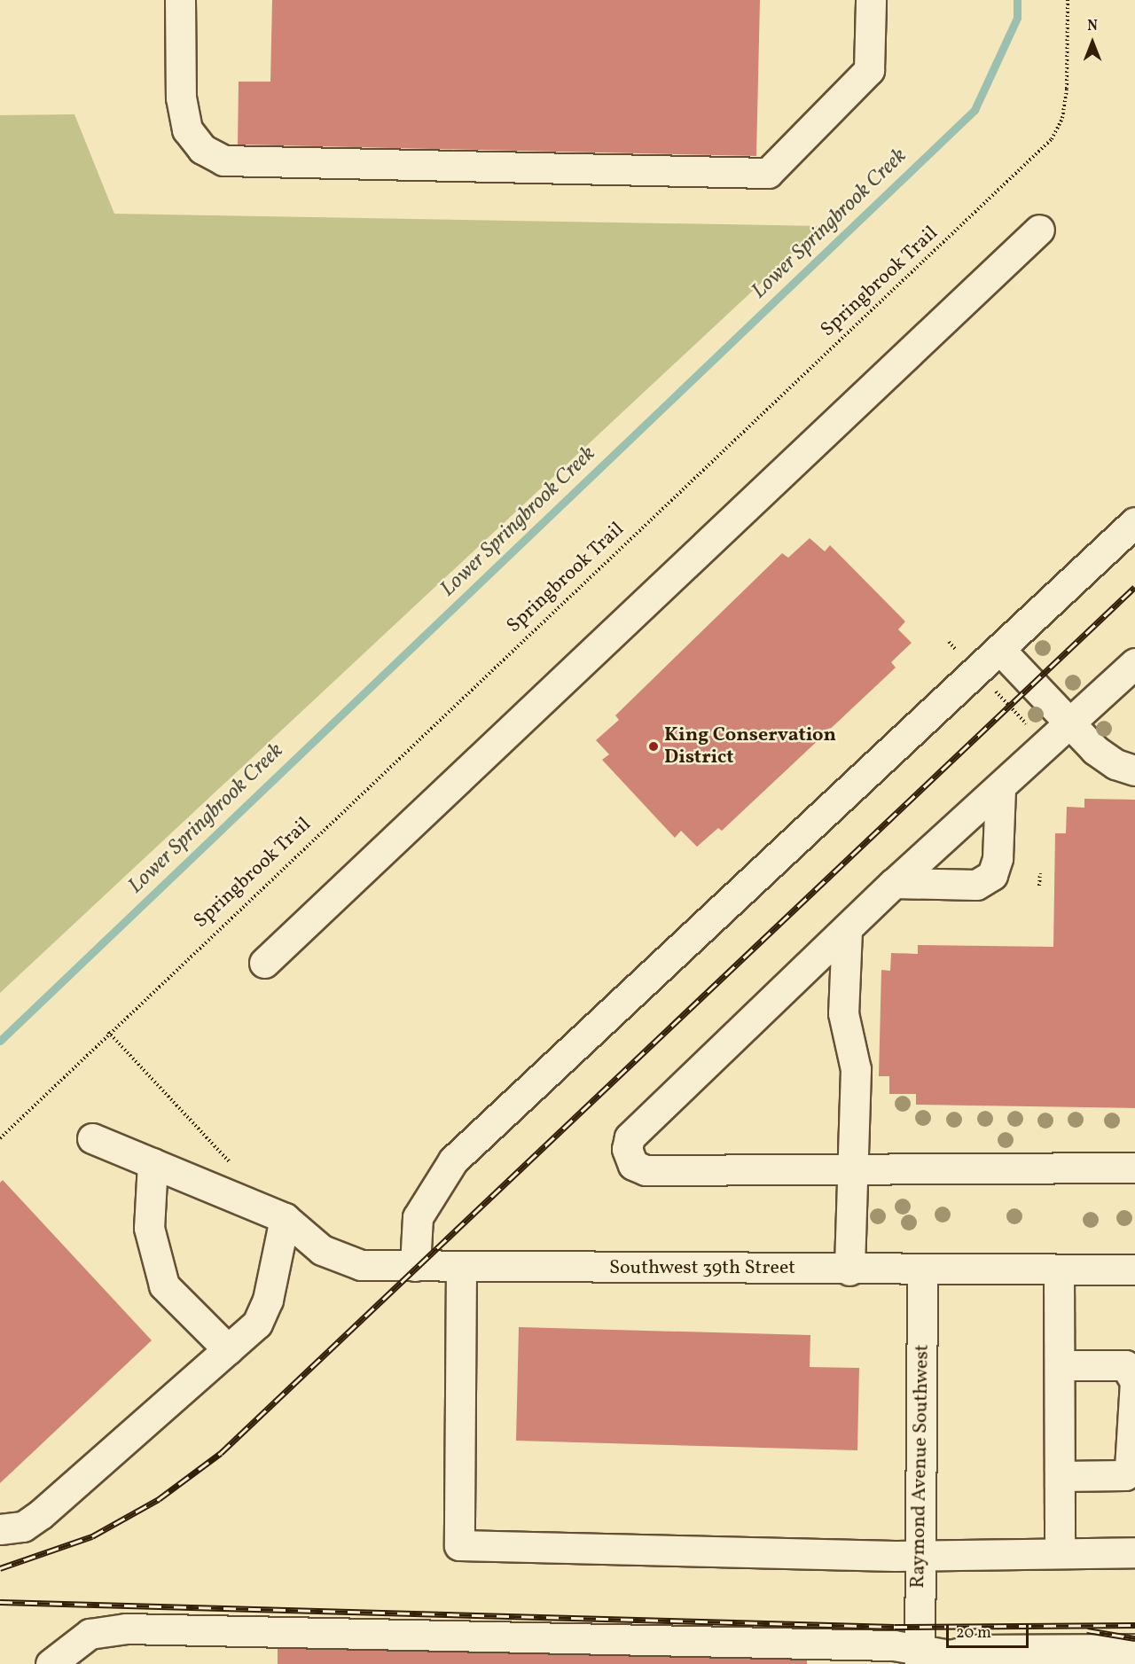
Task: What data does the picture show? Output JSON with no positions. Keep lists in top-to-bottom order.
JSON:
{
  "streets": {
    "street": ["Southwest 39th Street", "Raymond Avenue Southwest"],
    "path": ["Springbrook Trail"]
  },
  "crossings": [
    ["Southwest 39th Street", "Raymond Avenue Southwest"]
  ],
  "water": ["Lower Springbrook Creek"],
  "places": ["King Conservation District"],
  "scale_bar": "20 m",
  "north": "top"
}
